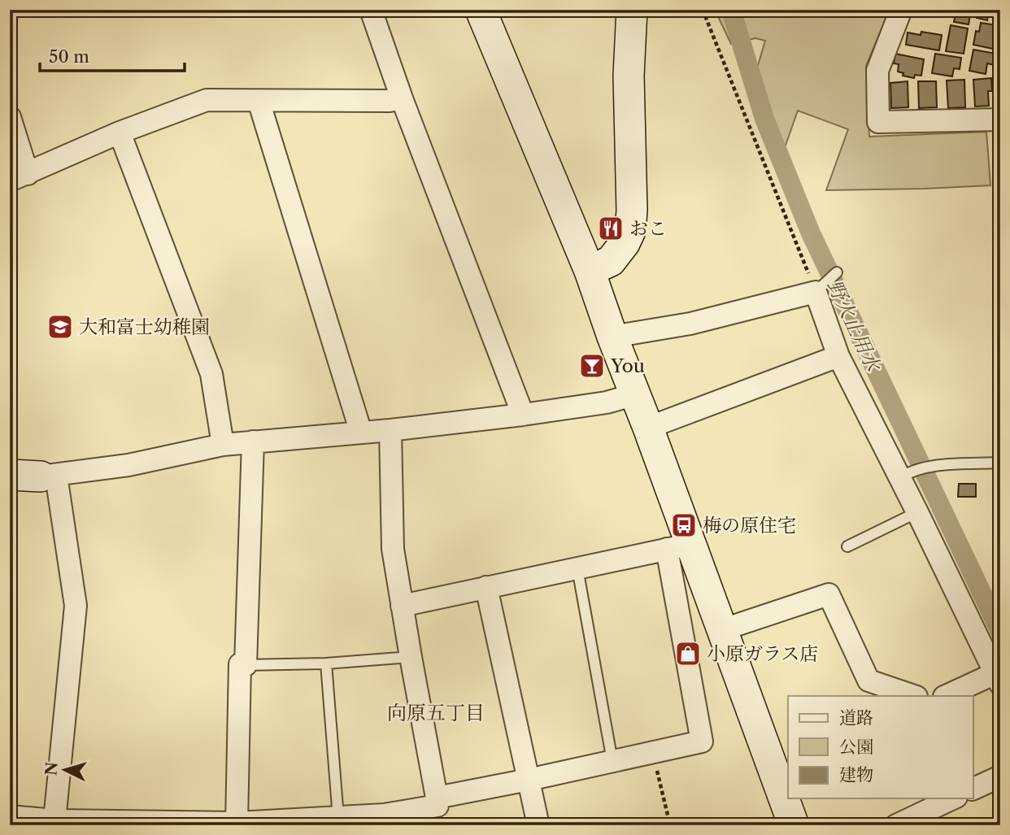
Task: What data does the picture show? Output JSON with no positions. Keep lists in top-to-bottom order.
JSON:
{
  "districts": ["向原五丁目"],
  "water": ["野火止用水"],
  "places": {
    "restaurant": ["おこ"],
    "school or university": ["大和富士幼稚園"],
    "bar": ["You"],
    "bus stop": ["梅の原住宅"],
    "shop": ["小原ガラス店"]
  },
  "legend": ["道路", "公園", "建物"],
  "scale_bar": "50 m",
  "north": "left"
}
